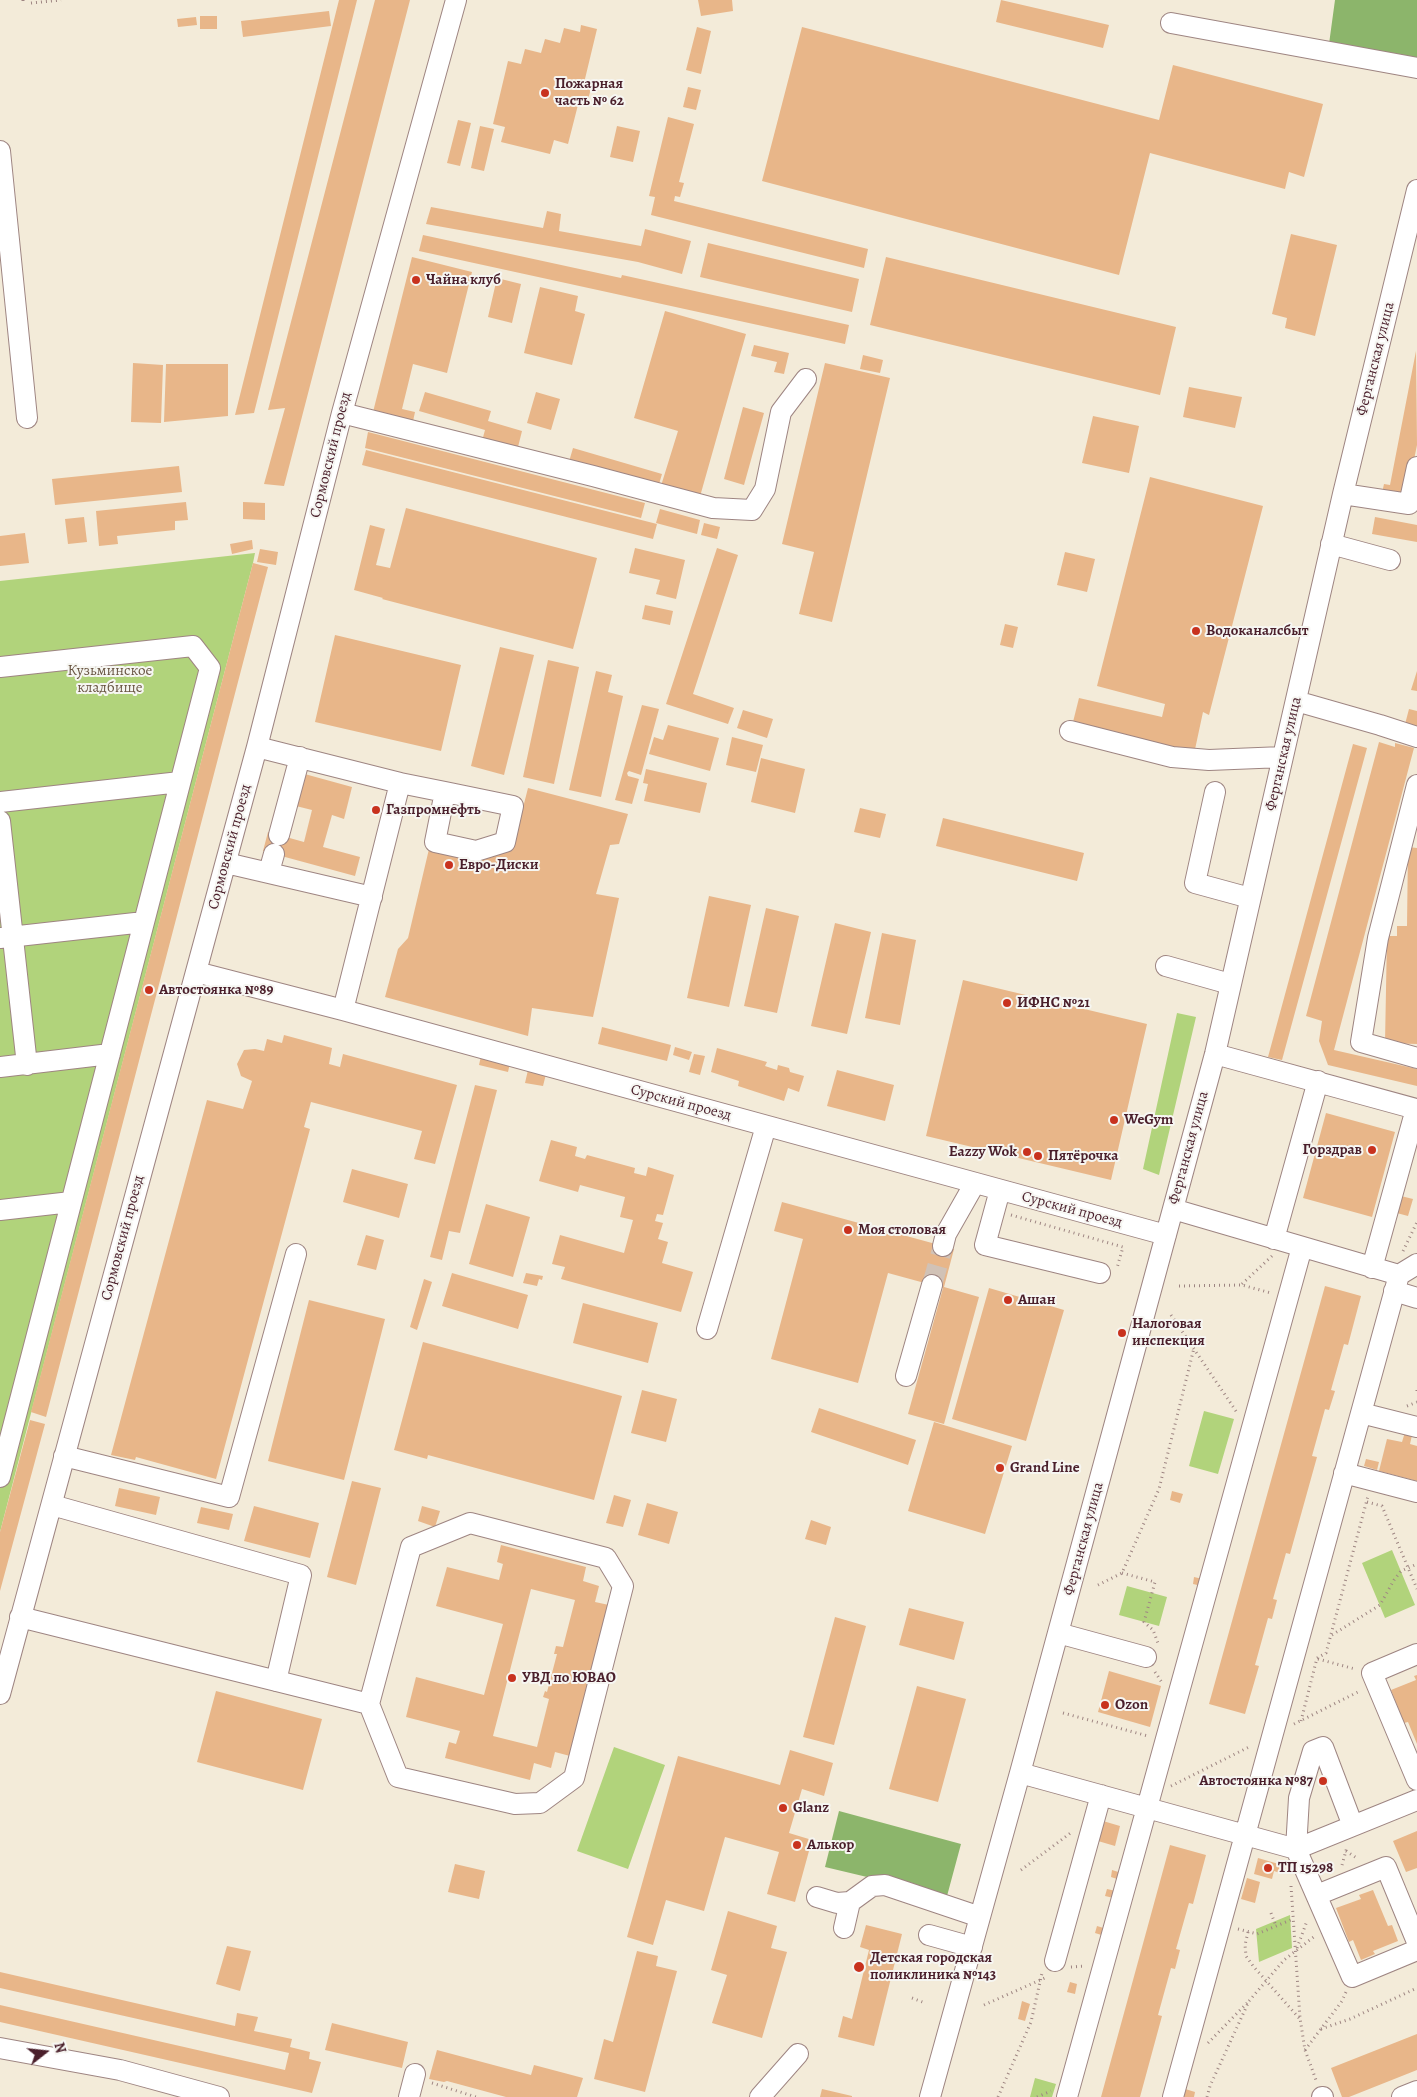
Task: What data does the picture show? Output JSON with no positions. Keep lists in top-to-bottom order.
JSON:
{
  "streets": {
    "street": ["Ферганская улица", "Сормовский проезд", "Сурский проезд"]
  },
  "crossings": [
    ["Ферганская улица", "Сурский проезд"],
    ["Сормовский проезд", "Сурский проезд"]
  ],
  "parks": ["Кузьминское кладбище"],
  "places": [
    "Пожарная часть № 62",
    "Чайна клуб",
    "Водоканалсбыт",
    "Газпромнефть",
    "Евро-Диски",
    "Автостоянка №89",
    "ИФНС №21",
    "WeGym",
    "Горздрав",
    "Eazzy Wok",
    "Пятёрочка",
    "Моя столовая",
    "Ашан",
    "Налоговая инспекция",
    "Grand Line",
    "УВД по ЮВАО",
    "Ozon",
    "Автостоянка №87",
    "Glanz",
    "Алькор",
    "ТП 15298",
    "Детская городская поликлиника №143"
  ],
  "north": "right"
}
